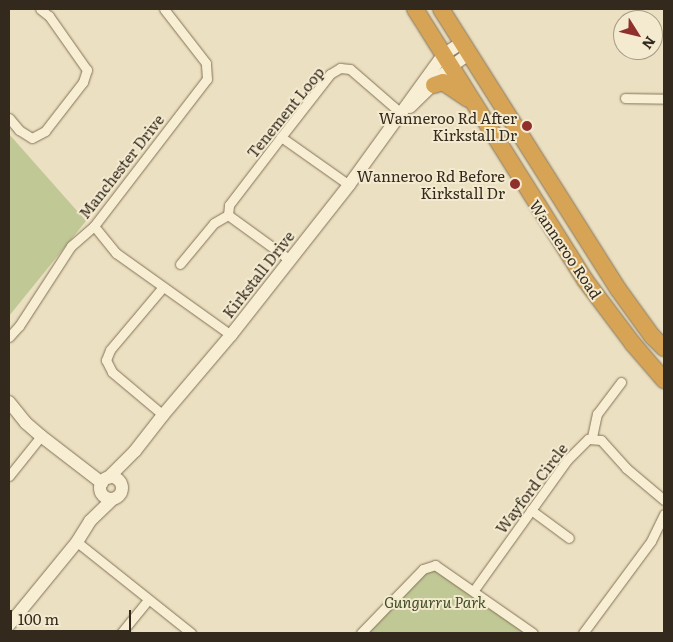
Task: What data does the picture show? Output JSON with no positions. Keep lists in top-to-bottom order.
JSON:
{
  "streets": {
    "highway": ["Wanneroo Road"],
    "street": [
      "Tenement Loop",
      "Manchester Drive",
      "Kirkstall Drive",
      "Wayford Circle"
    ]
  },
  "crossings": [
    ["Tenement Loop", "Kirkstall Drive"],
    ["Wanneroo Road", "Kirkstall Drive"]
  ],
  "parks": ["Gungurru Park"],
  "places": ["Wanneroo Rd After Kirkstall Dr", "Wanneroo Rd Before Kirkstall Dr"],
  "scale_bar": "100 m",
  "north": "bottom right"
}
